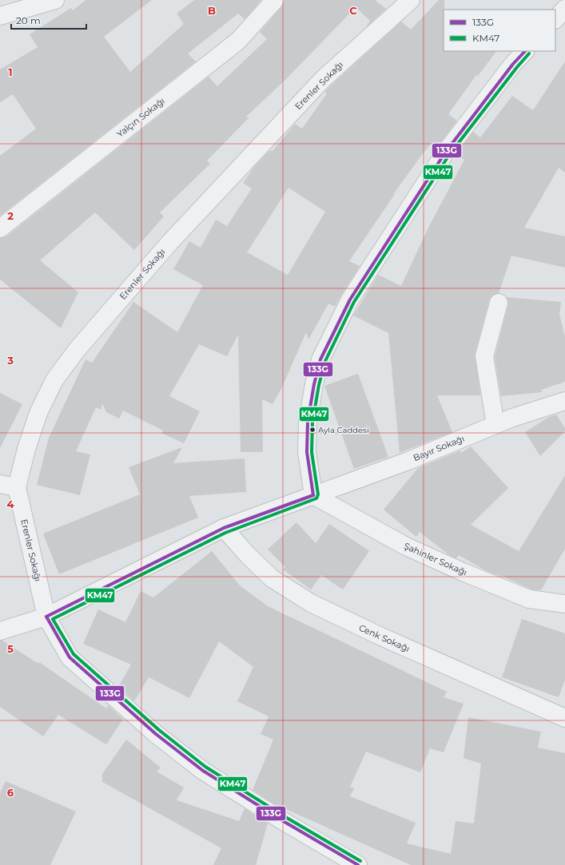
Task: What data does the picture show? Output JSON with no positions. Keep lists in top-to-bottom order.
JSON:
{
  "streets": {
    "street": [
      "Erenler Sokağı",
      "Yalçın Sokağı",
      "Bayır Sokağı",
      "Şahinler Sokağı",
      "Cenk Sokağı"
    ]
  },
  "crossings": [
    ["Bayır Sokağı", "Şahinler Sokağı"]
  ],
  "places": ["Ayla Caddesi"],
  "lines": ["transit line 133G", "transit line KM47"],
  "legend": ["133G", "KM47"],
  "scale_bar": "20 m",
  "grid": {
    "columns": ["B", "C"],
    "rows": [
      "1",
      "2",
      "3",
      "4",
      "5",
      "6"
    ]
  }
}
